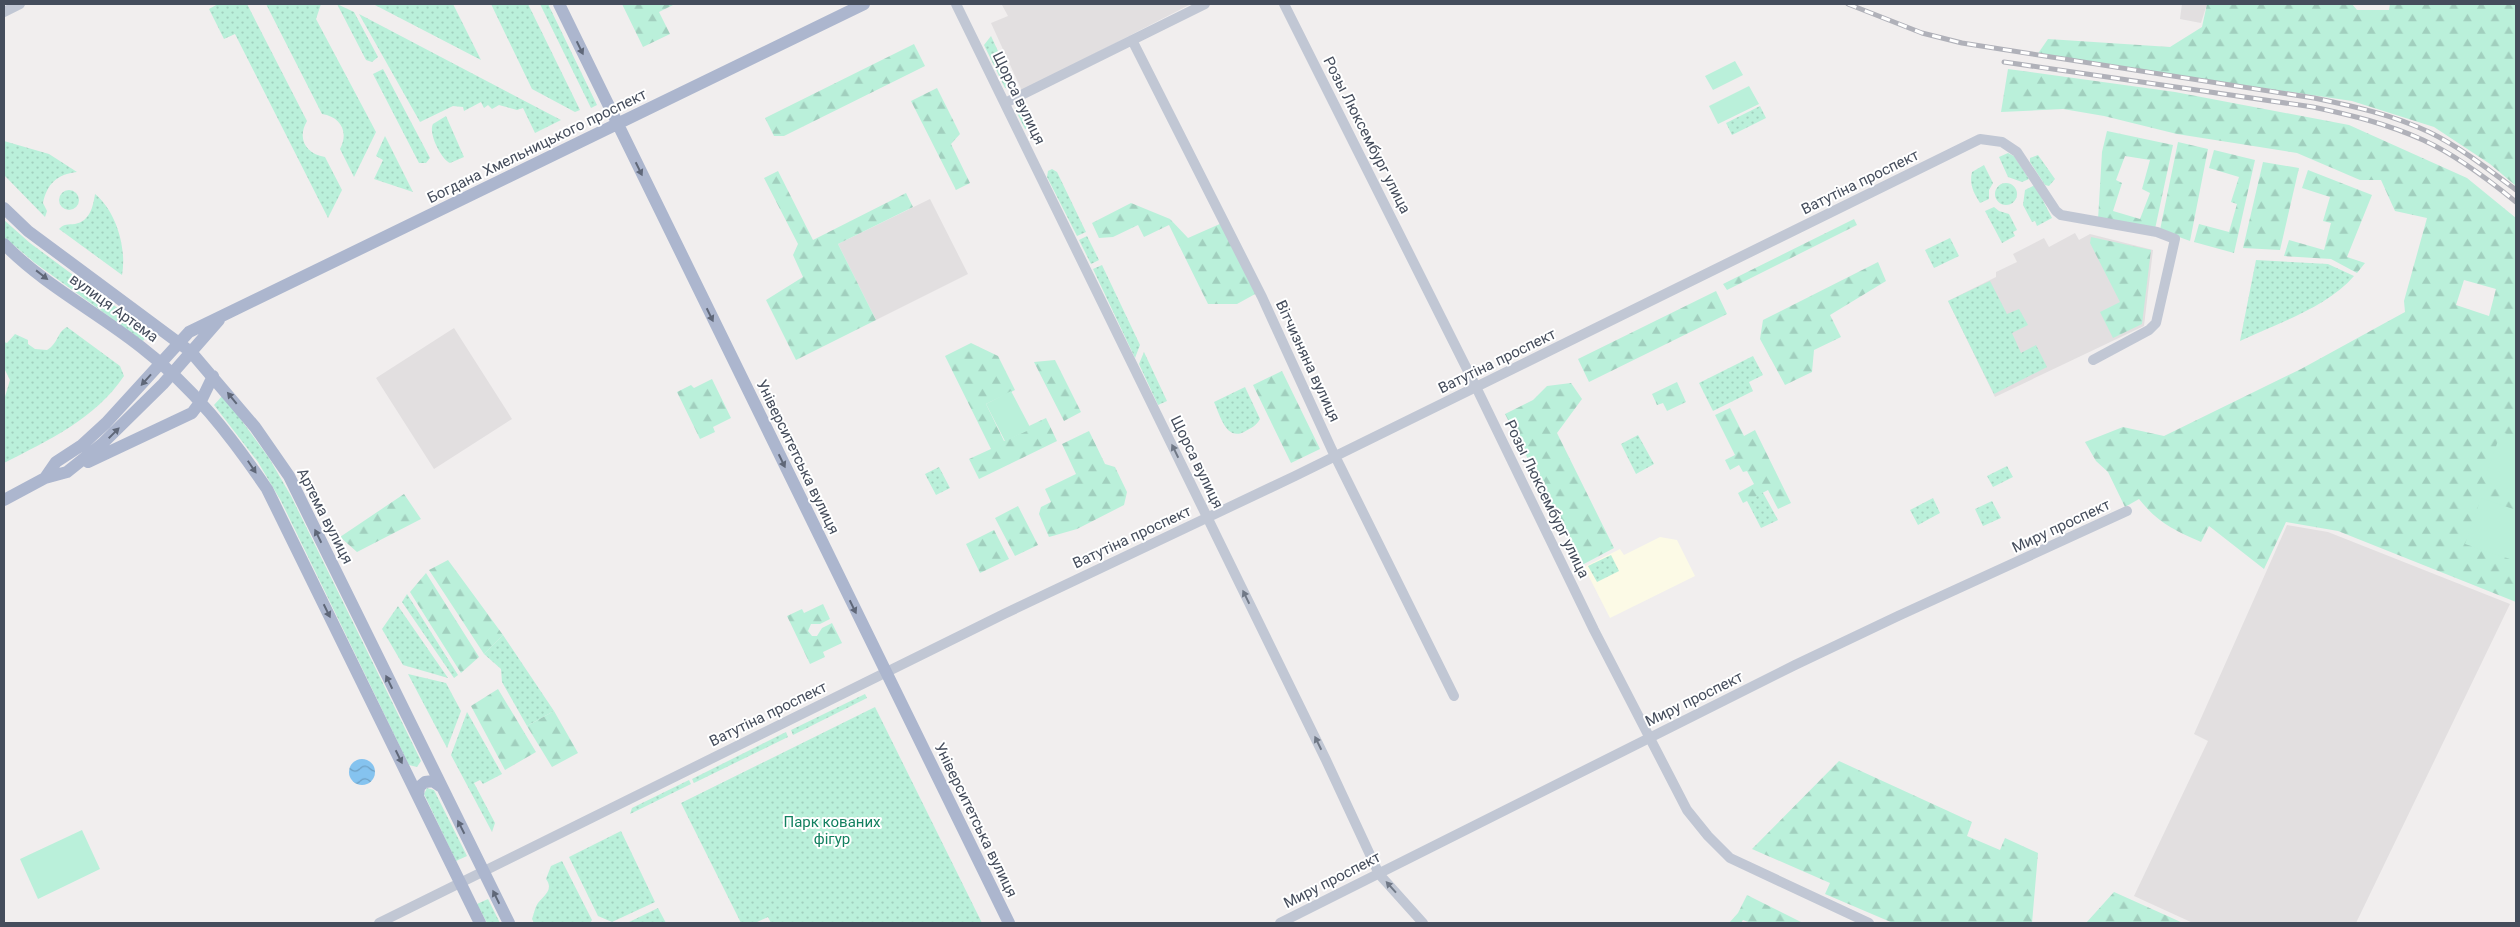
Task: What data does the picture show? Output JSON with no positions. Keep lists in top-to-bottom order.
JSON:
{
  "streets": {
    "main road": [
      "Богдана Хмельницького проспект",
      "вулиця Артема",
      "Університетська вулиця",
      "Артема вулиця"
    ],
    "street": [
      "Щорса вулиця",
      "Розы Люксембург улица",
      "Ватутіна проспект",
      "Вітчизняна вулиця",
      "Миру проспект"
    ]
  },
  "crossings": [
    ["Щорса вулиця", "Ватутіна проспект"],
    ["Щорса вулиця", "Миру проспект"],
    ["Розы Люксембург улица", "Ватутіна проспект"],
    ["Розы Люксембург улица", "Миру проспект"],
    ["Богдана Хмельницького проспект", "вулиця Артема"],
    ["Богдана Хмельницького проспект", "Університетська вулиця"],
    ["Богдана Хмельницького проспект", "Артема вулиця"],
    ["Ватутіна проспект", "Вітчизняна вулиця"],
    ["Ватутіна проспект", "Університетська вулиця"],
    ["Ватутіна проспект", "Артема вулиця"]
  ],
  "one_way": ["Щорса вулиця", "вулиця Артема", "Університетська вулиця"],
  "parks": ["Парк кованих фігур"]
}
